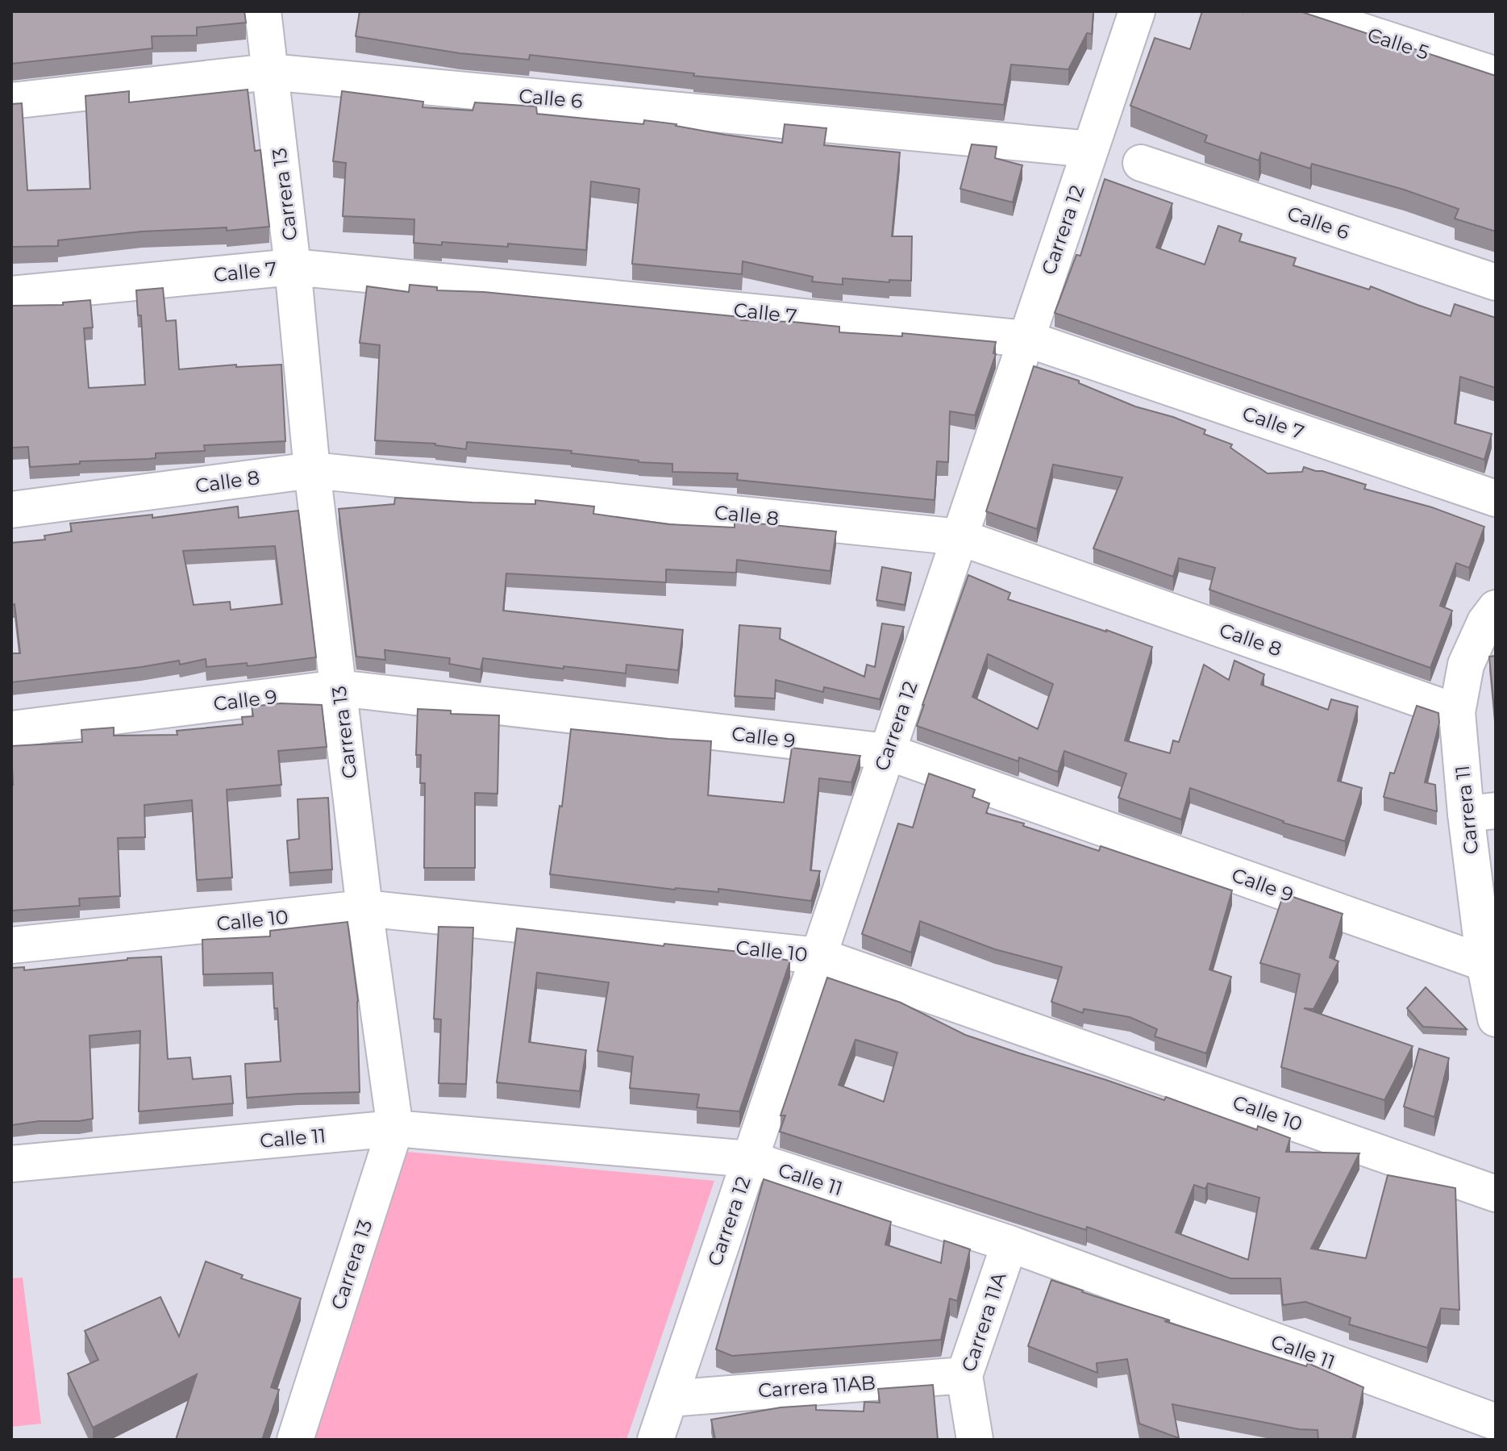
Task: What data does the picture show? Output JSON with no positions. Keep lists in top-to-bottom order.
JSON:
{
  "streets": {
    "street": [
      "Calle 5",
      "Calle 6",
      "Carrera 13",
      "Carrera 12",
      "Calle 7",
      "Calle 8",
      "Calle 9",
      "Carrera 11",
      "Calle 10",
      "Calle 11",
      "Carrera 11A",
      "Carrera 11AB"
    ]
  },
  "crossings": [
    ["Calle 6", "Carrera 13"],
    ["Calle 6", "Carrera 12"],
    ["Carrera 13", "Calle 7"],
    ["Carrera 13", "Calle 8"],
    ["Carrera 13", "Calle 9"],
    ["Carrera 13", "Calle 10"],
    ["Carrera 13", "Calle 11"],
    ["Carrera 12", "Calle 7"],
    ["Carrera 12", "Calle 8"],
    ["Carrera 12", "Calle 9"],
    ["Carrera 12", "Calle 10"],
    ["Carrera 12", "Calle 11"],
    ["Carrera 12", "Carrera 11AB"],
    ["Calle 8", "Carrera 11"],
    ["Calle 9", "Carrera 11"],
    ["Calle 11", "Carrera 11A"],
    ["Carrera 11A", "Carrera 11AB"]
  ]
}
